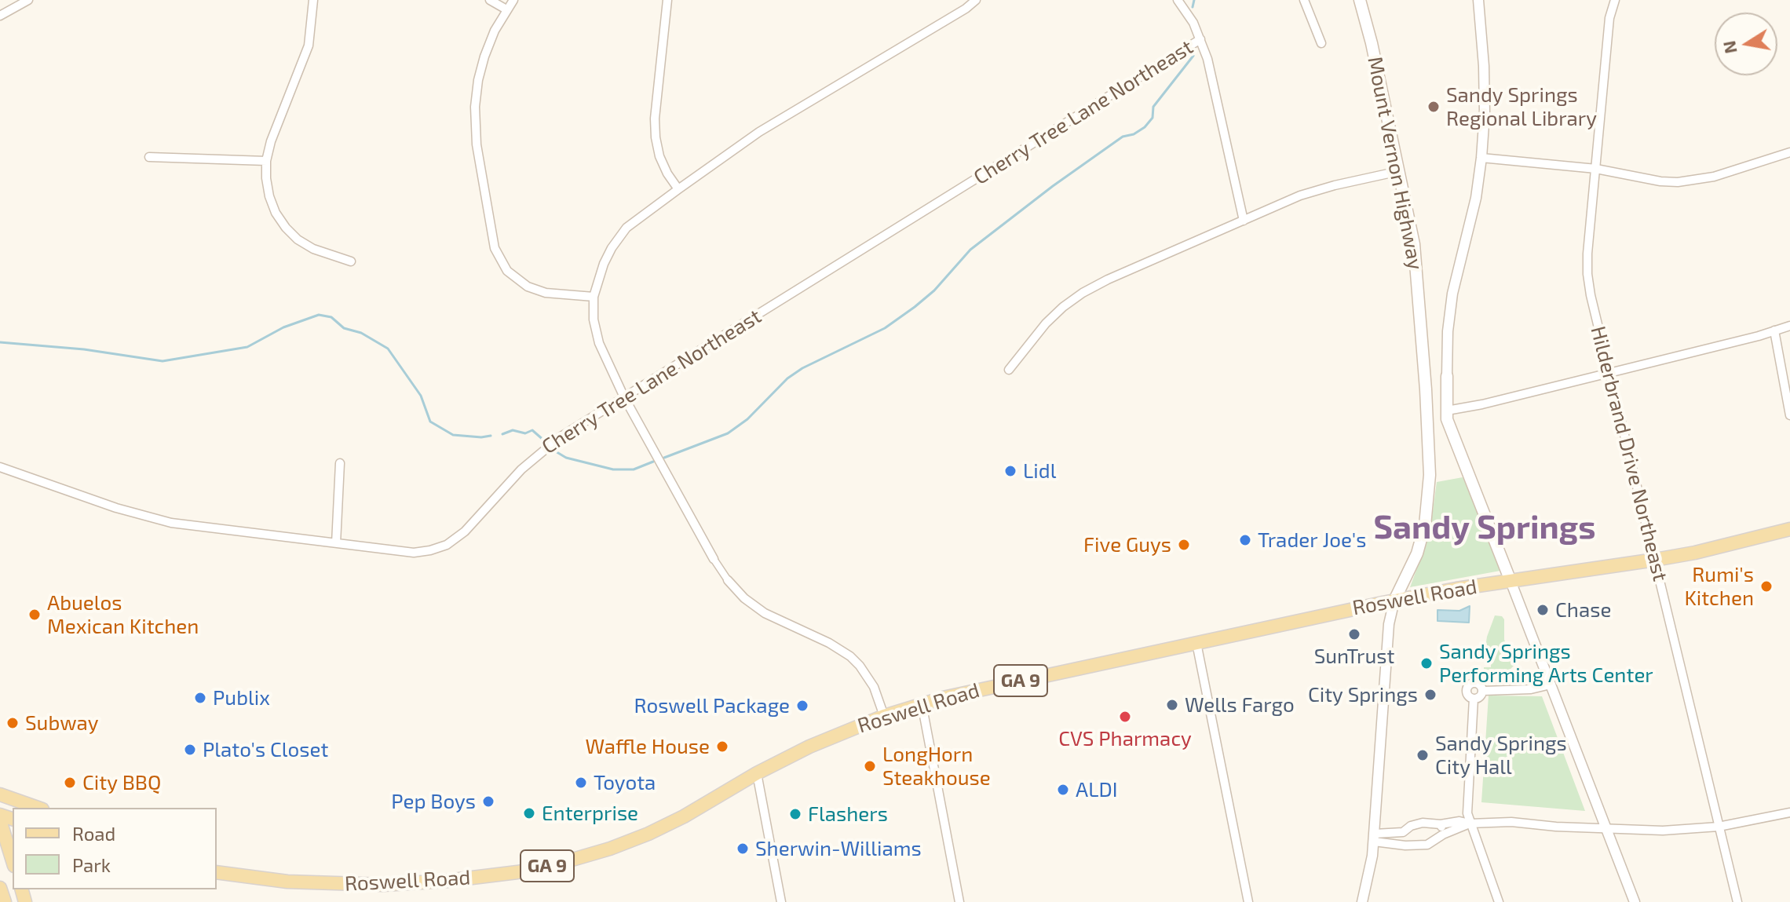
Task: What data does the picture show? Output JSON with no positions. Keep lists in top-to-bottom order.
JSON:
{
  "streets": {
    "main road": ["Mount Vernon Highway", "Roswell Road", "GA 9"],
    "street": ["Cherry Tree Lane Northeast", "Hilderbrand Drive Northeast"]
  },
  "crossings": [
    ["Mount Vernon Highway", "Roswell Road"],
    ["Hilderbrand Drive Northeast", "Roswell Road"]
  ],
  "districts": ["Sandy Springs"],
  "places": [
    "Sandy Springs Regional Library",
    "Lidl",
    "Trader Joe's",
    "Five Guys",
    "Rumi's Kitchen",
    "Chase",
    "Abuelos Mexican Kitchen",
    "SunTrust",
    "Sandy Springs Performing Arts Center",
    "City Springs",
    "Publix",
    "Wells Fargo",
    "Roswell Package",
    "CVS Pharmacy",
    "Subway",
    "Waffle House",
    "Plato's Closet",
    "Sandy Springs City Hall",
    "LongHorn Steakhouse",
    "City BBQ",
    "Toyota",
    "ALDI",
    "Pep Boys",
    "Enterprise",
    "Flashers",
    "Sherwin-Williams"
  ],
  "legend": ["Road", "Park"],
  "north": "left"
}
